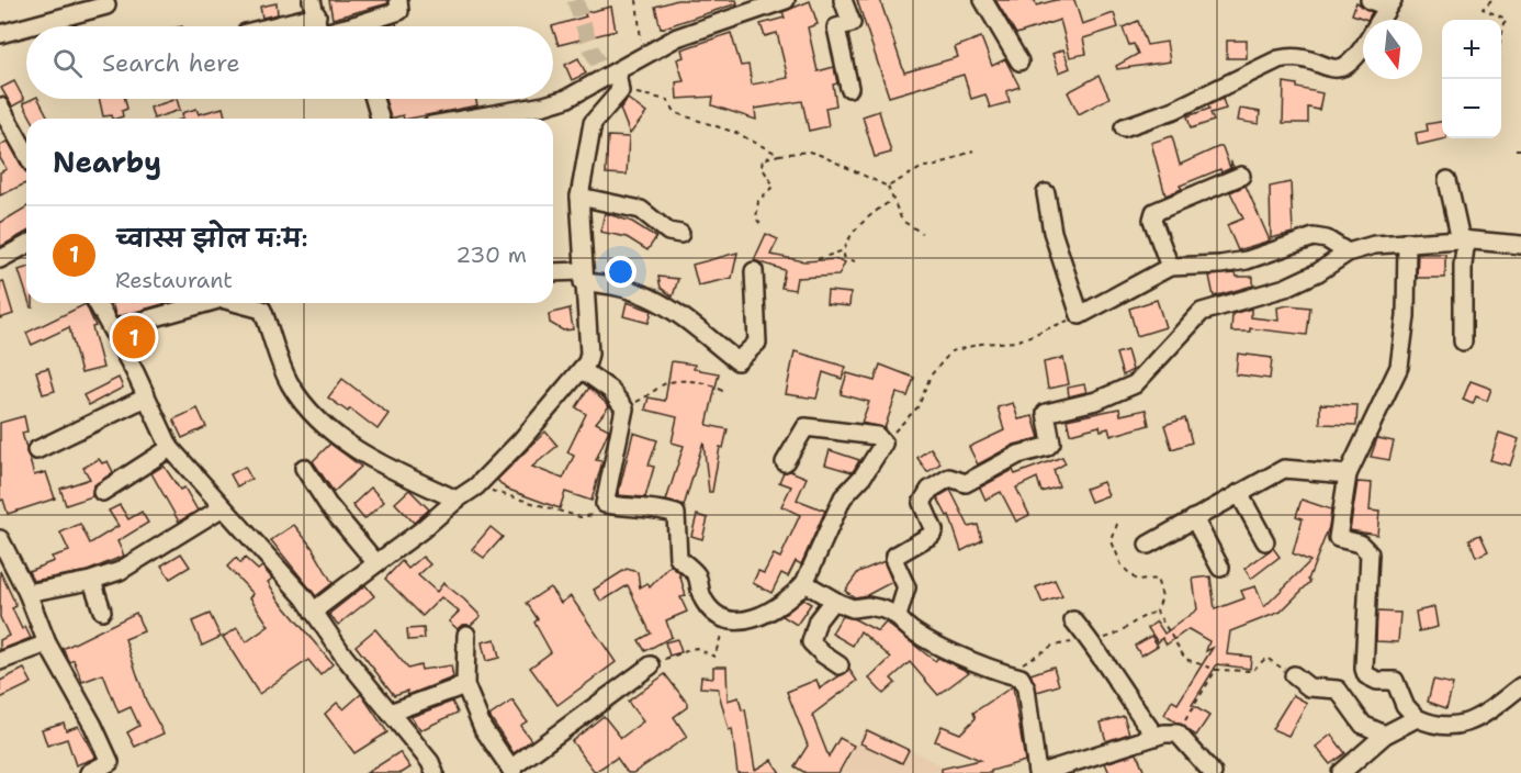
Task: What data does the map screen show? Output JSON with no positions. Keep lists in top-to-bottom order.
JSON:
{
  "north": "bottom",
  "page": {
    "map_buttons": ["+", "−"],
    "search": "Search here",
    "heading": "Nearby",
    "list": [
      {
        "mark": "1",
        "name": "च्वास्स झोल मःमः",
        "note": "Restaurant",
        "value": "230 m"
      }
    ],
    "pins": "1"
  }
}
